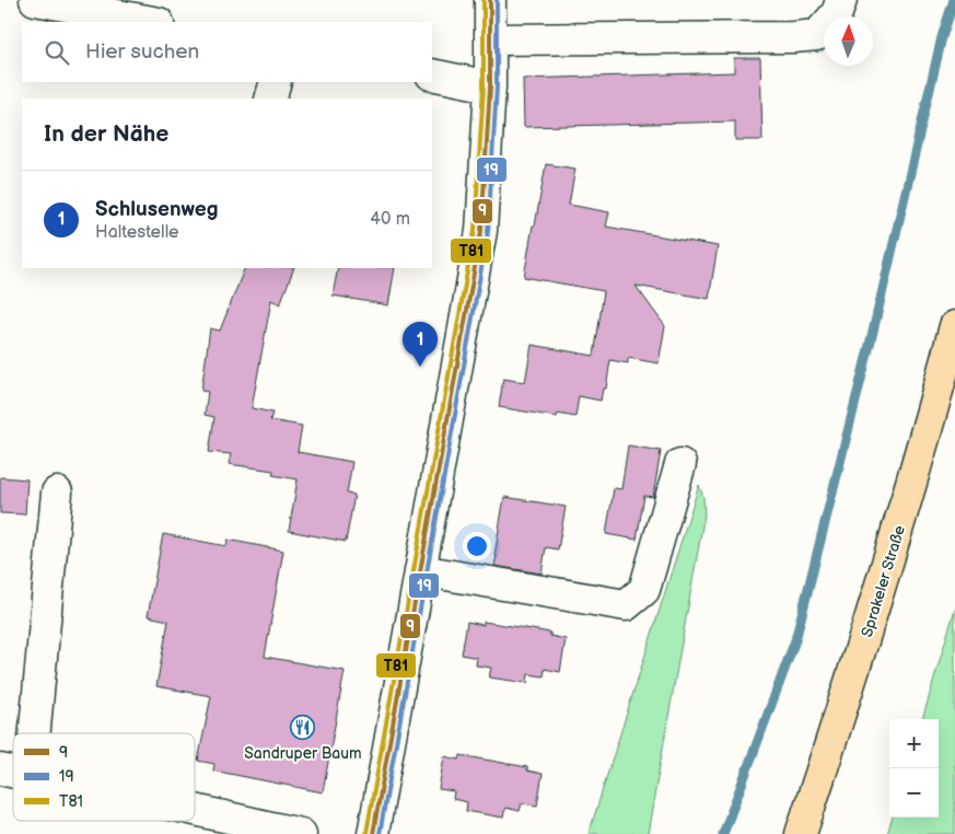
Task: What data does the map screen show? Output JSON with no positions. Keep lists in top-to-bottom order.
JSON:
{
  "streets": {
    "main road": ["Sprakeler Straße"]
  },
  "places": {
    "restaurant": ["Sandruper Baum"]
  },
  "lines": ["transit line 9", "transit line 19", "transit line T81"],
  "legend": ["9", "19", "T81"],
  "north": "top",
  "page": {
    "search": "Hier suchen",
    "heading": "In der Nähe",
    "list": [
      {
        "mark": "1",
        "name": "Schlusenweg",
        "note": "Haltestelle",
        "value": "40 m"
      }
    ],
    "pins": "1",
    "map_buttons": ["+", "−"]
  }
}
